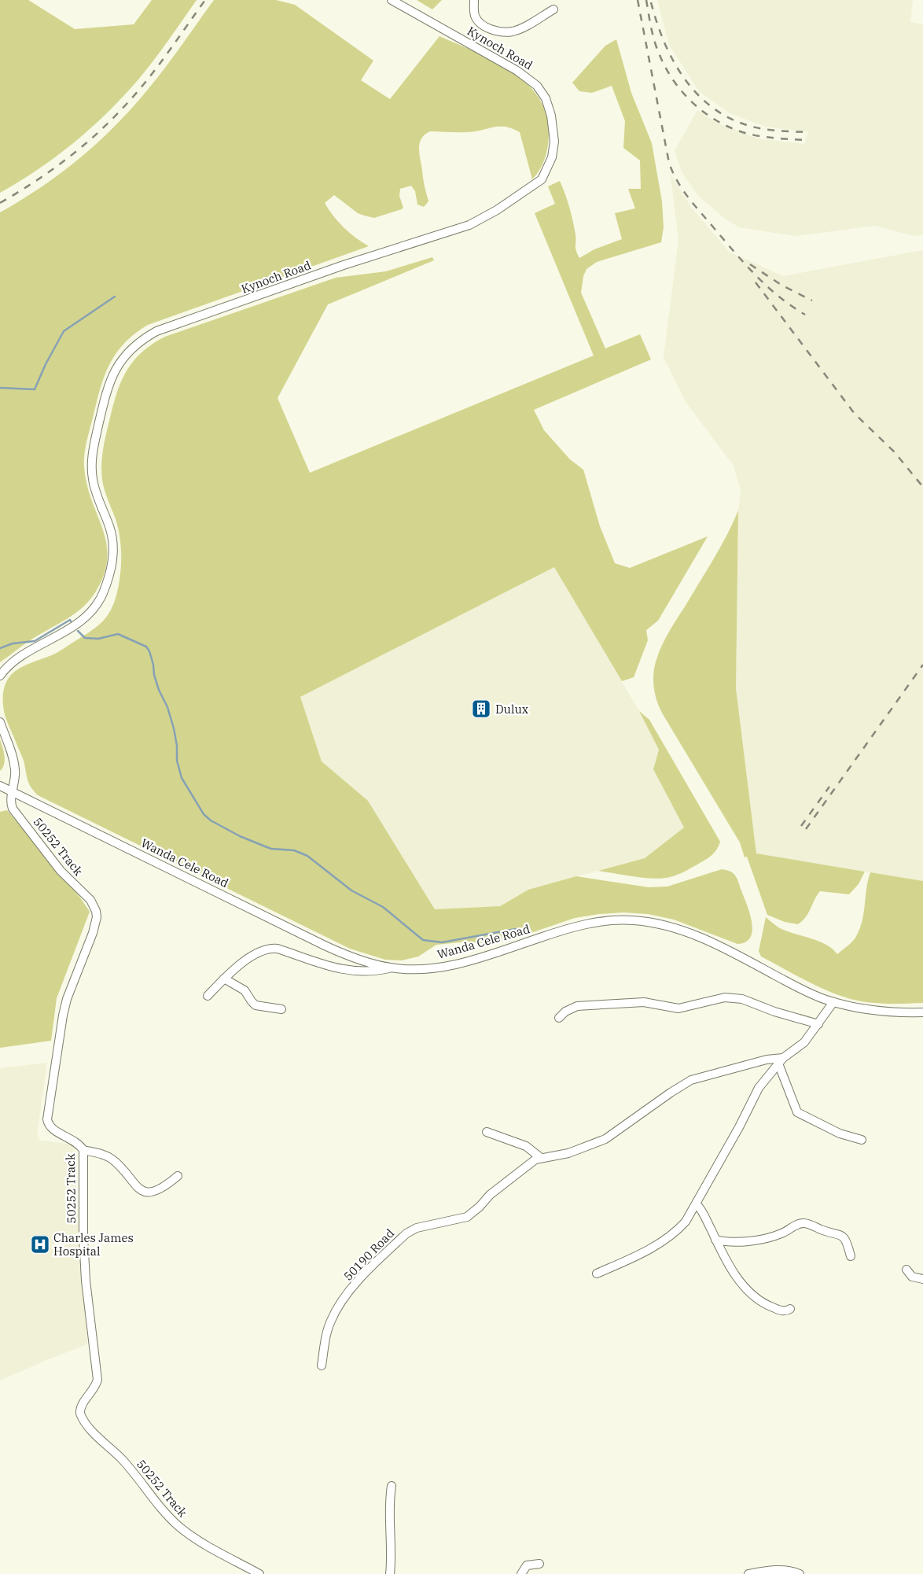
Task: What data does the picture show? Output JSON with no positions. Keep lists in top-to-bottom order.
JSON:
{
  "streets": {
    "street": [
      "Kynoch Road",
      "50252 Track",
      "Wanda Cele Road",
      "50190 Road"
    ]
  },
  "crossings": [
    ["50252 Track", "Wanda Cele Road"]
  ],
  "places": {
    "building": ["Dulux"],
    "hospital": ["Charles James Hospital"]
  }
}
